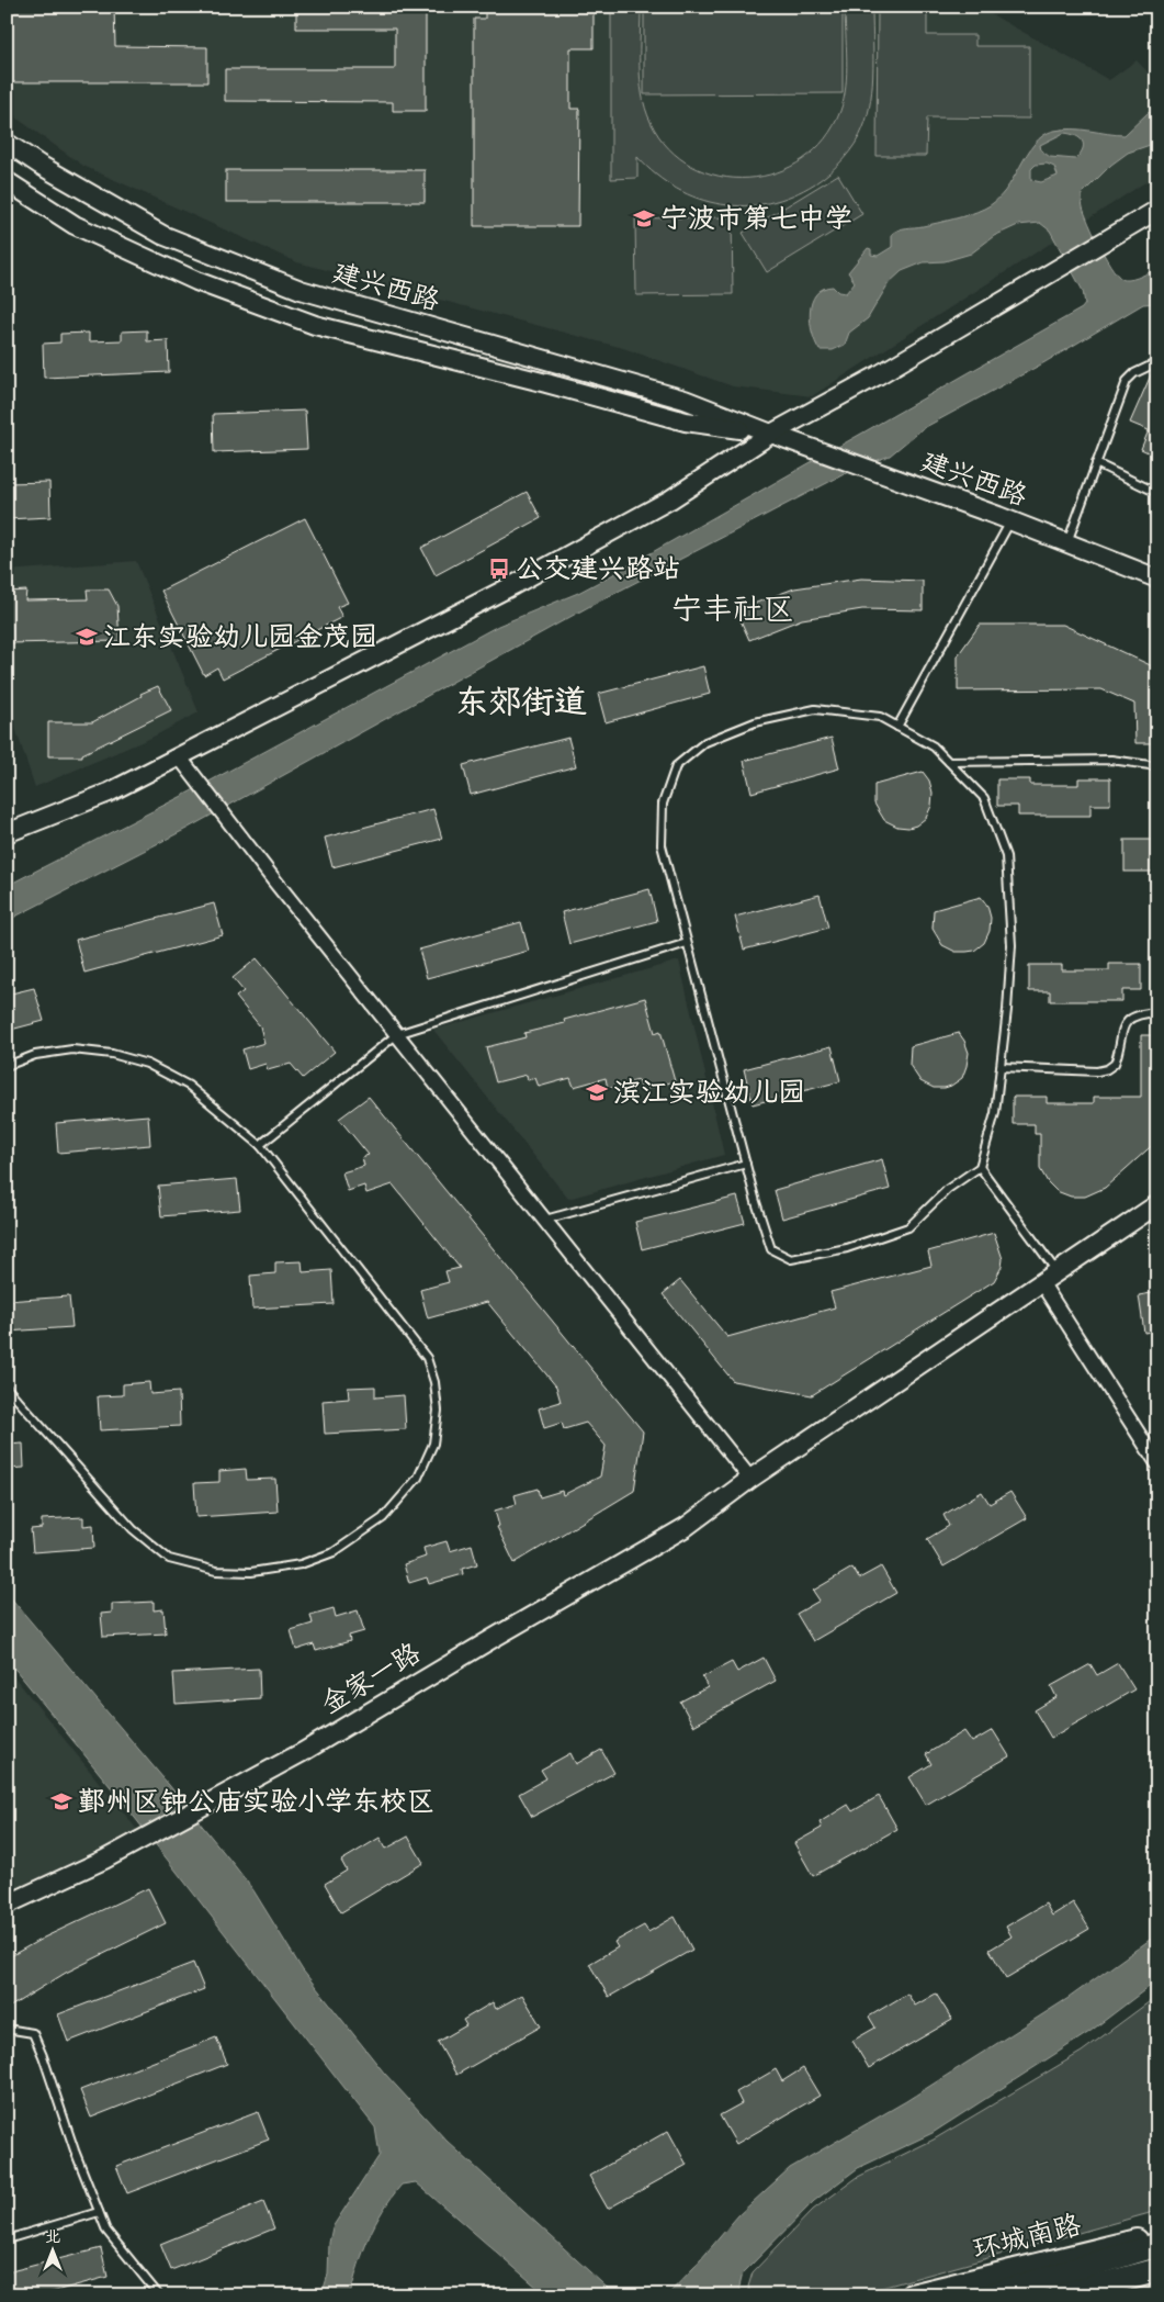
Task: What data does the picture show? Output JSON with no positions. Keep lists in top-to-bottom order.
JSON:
{
  "streets": {
    "main road": ["环城南路"],
    "street": ["建兴西路", "金家一路"]
  },
  "districts": ["宁丰社区", "东郊街道"],
  "places": {
    "school or university": [
      "宁波市第七中学",
      "江东实验幼儿园金茂园",
      "滨江实验幼儿园",
      "鄞州区钟公庙实验小学东校区"
    ],
    "bus stop": ["公交建兴路站"]
  },
  "north": "top"
}
